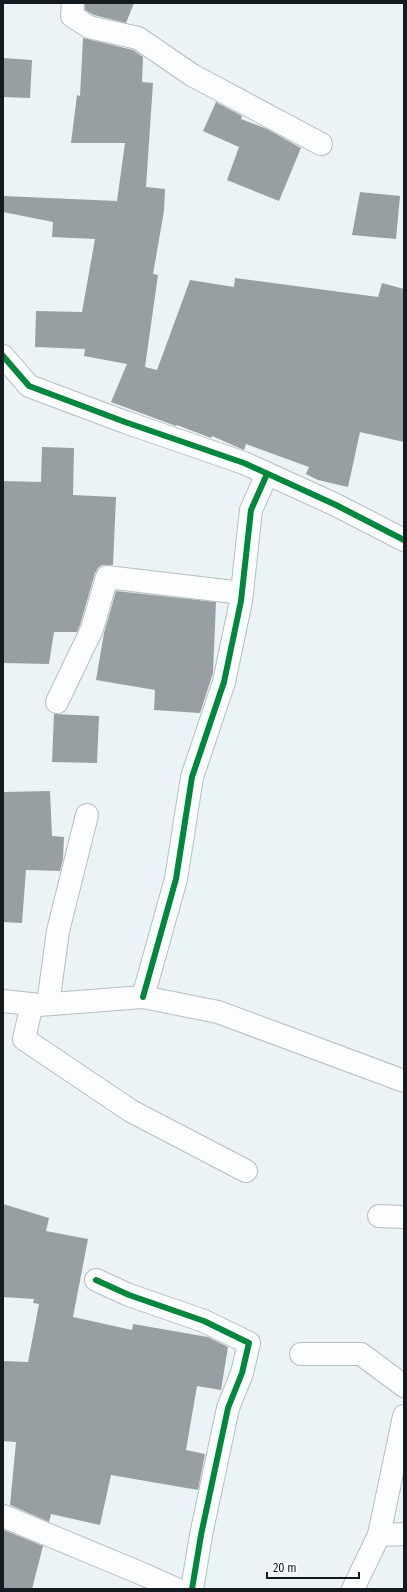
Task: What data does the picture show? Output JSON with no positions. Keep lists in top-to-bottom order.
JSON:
{
  "scale_bar": "20 m"
}
